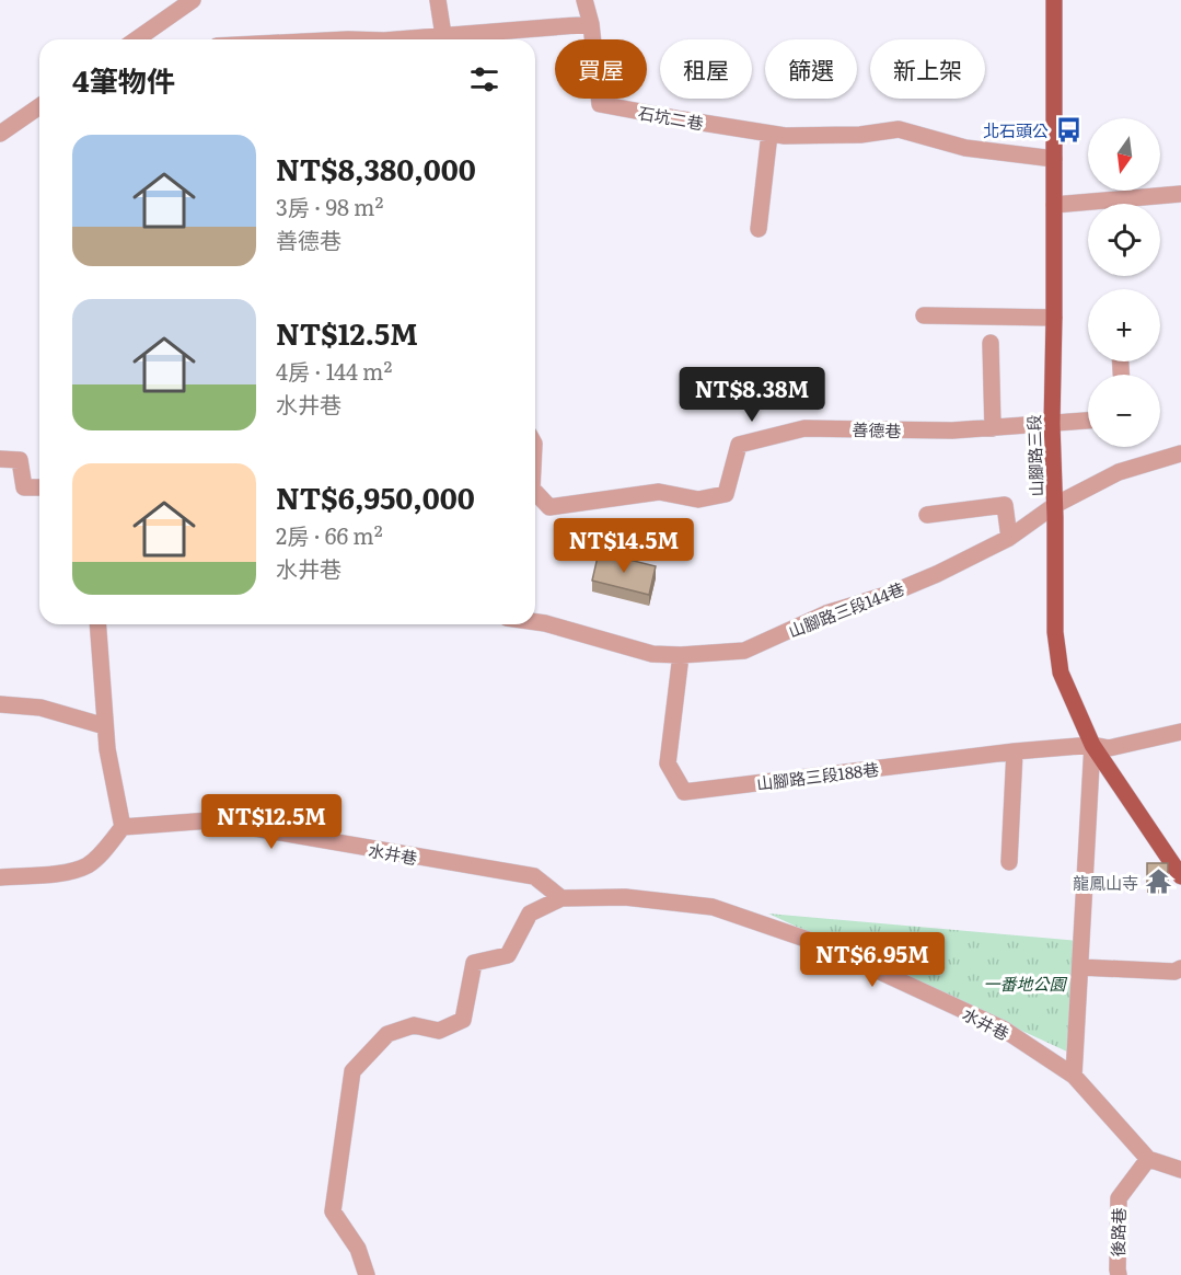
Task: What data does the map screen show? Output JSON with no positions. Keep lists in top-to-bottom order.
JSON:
{
  "streets": {
    "main road": ["山腳路三段"],
    "street": [
      "石坑二巷",
      "善德巷",
      "山腳路三段144巷",
      "山腳路三段188巷",
      "水井巷",
      "後路巷"
    ]
  },
  "crossings": [
    ["石坑二巷", "山腳路三段"],
    ["善德巷", "山腳路三段"],
    ["山腳路三段", "山腳路三段144巷"],
    ["山腳路三段", "山腳路三段188巷"],
    ["山腳路三段144巷", "山腳路三段188巷"],
    ["水井巷", "後路巷"]
  ],
  "parks": ["一番地公園"],
  "places": {
    "bus stop": ["北石頭公"],
    "temple": ["龍鳳山寺"]
  },
  "north": "bottom",
  "page": {
    "chip": [
      "買屋",
      "租屋",
      "篩選",
      "新上架"
    ],
    "heading": "4筆物件",
    "map_buttons": ["+", "−"],
    "list": [
      {
        "name": "NT$8,380,000",
        "note": "3房 · 98 m² · 善德巷"
      },
      {
        "name": "NT$12.5M",
        "note": "4房 · 144 m² · 水井巷"
      },
      {
        "name": "NT$6,950,000",
        "note": "2房 · 66 m² · 水井巷"
      }
    ],
    "price": [
      "NT$8.38M",
      "NT$14.5M",
      "NT$12.5M",
      "NT$6.95M"
    ]
  }
}
